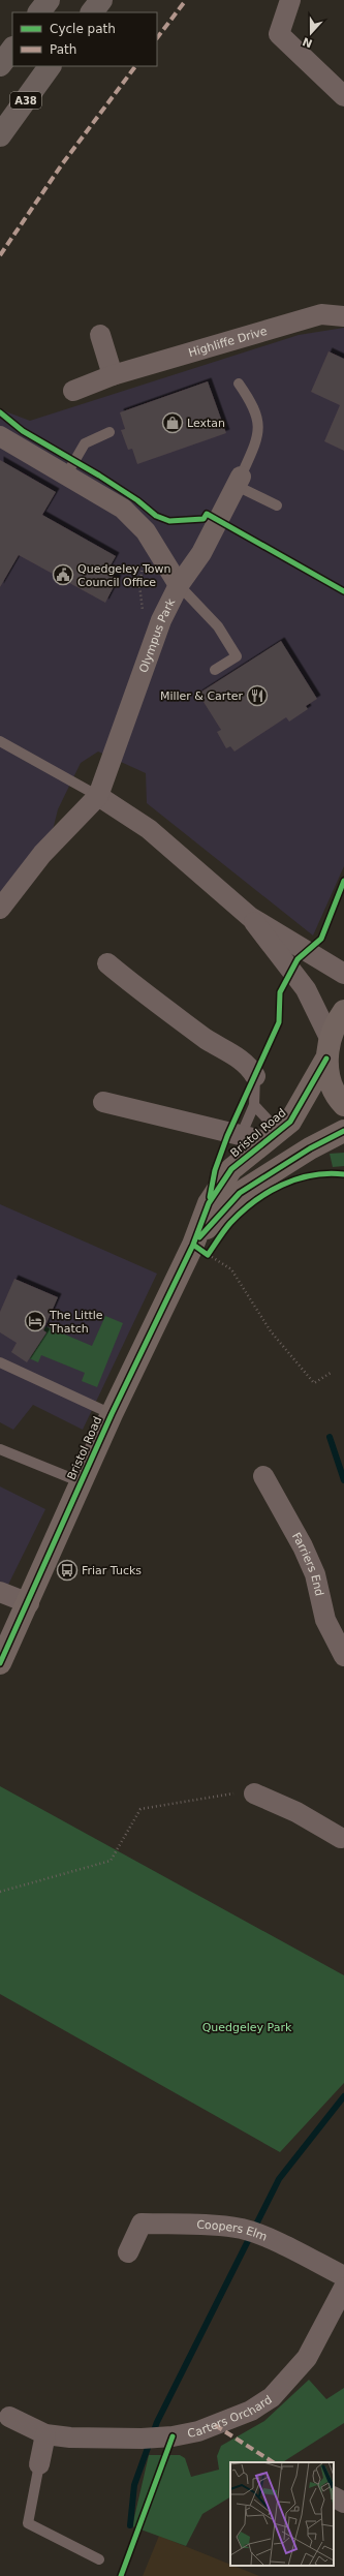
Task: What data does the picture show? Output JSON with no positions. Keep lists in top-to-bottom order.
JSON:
{
  "streets": {
    "highway": ["A38"],
    "main road": ["Bristol Road"],
    "street": [
      "Highliffe Drive",
      "Olympus Park",
      "Farriers End",
      "Coopers Elm",
      "Carters Orchard"
    ]
  },
  "parks": ["Quedgeley Park"],
  "places": {
    "shop": ["Lextan"],
    "public building": ["Quedgeley Town Council Office"],
    "restaurant": ["Miller & Carter"],
    "hotel": ["The Little Thatch"],
    "bus stop": ["Friar Tucks"]
  },
  "legend": ["Cycle path", "Path"],
  "north": "bottom"
}
